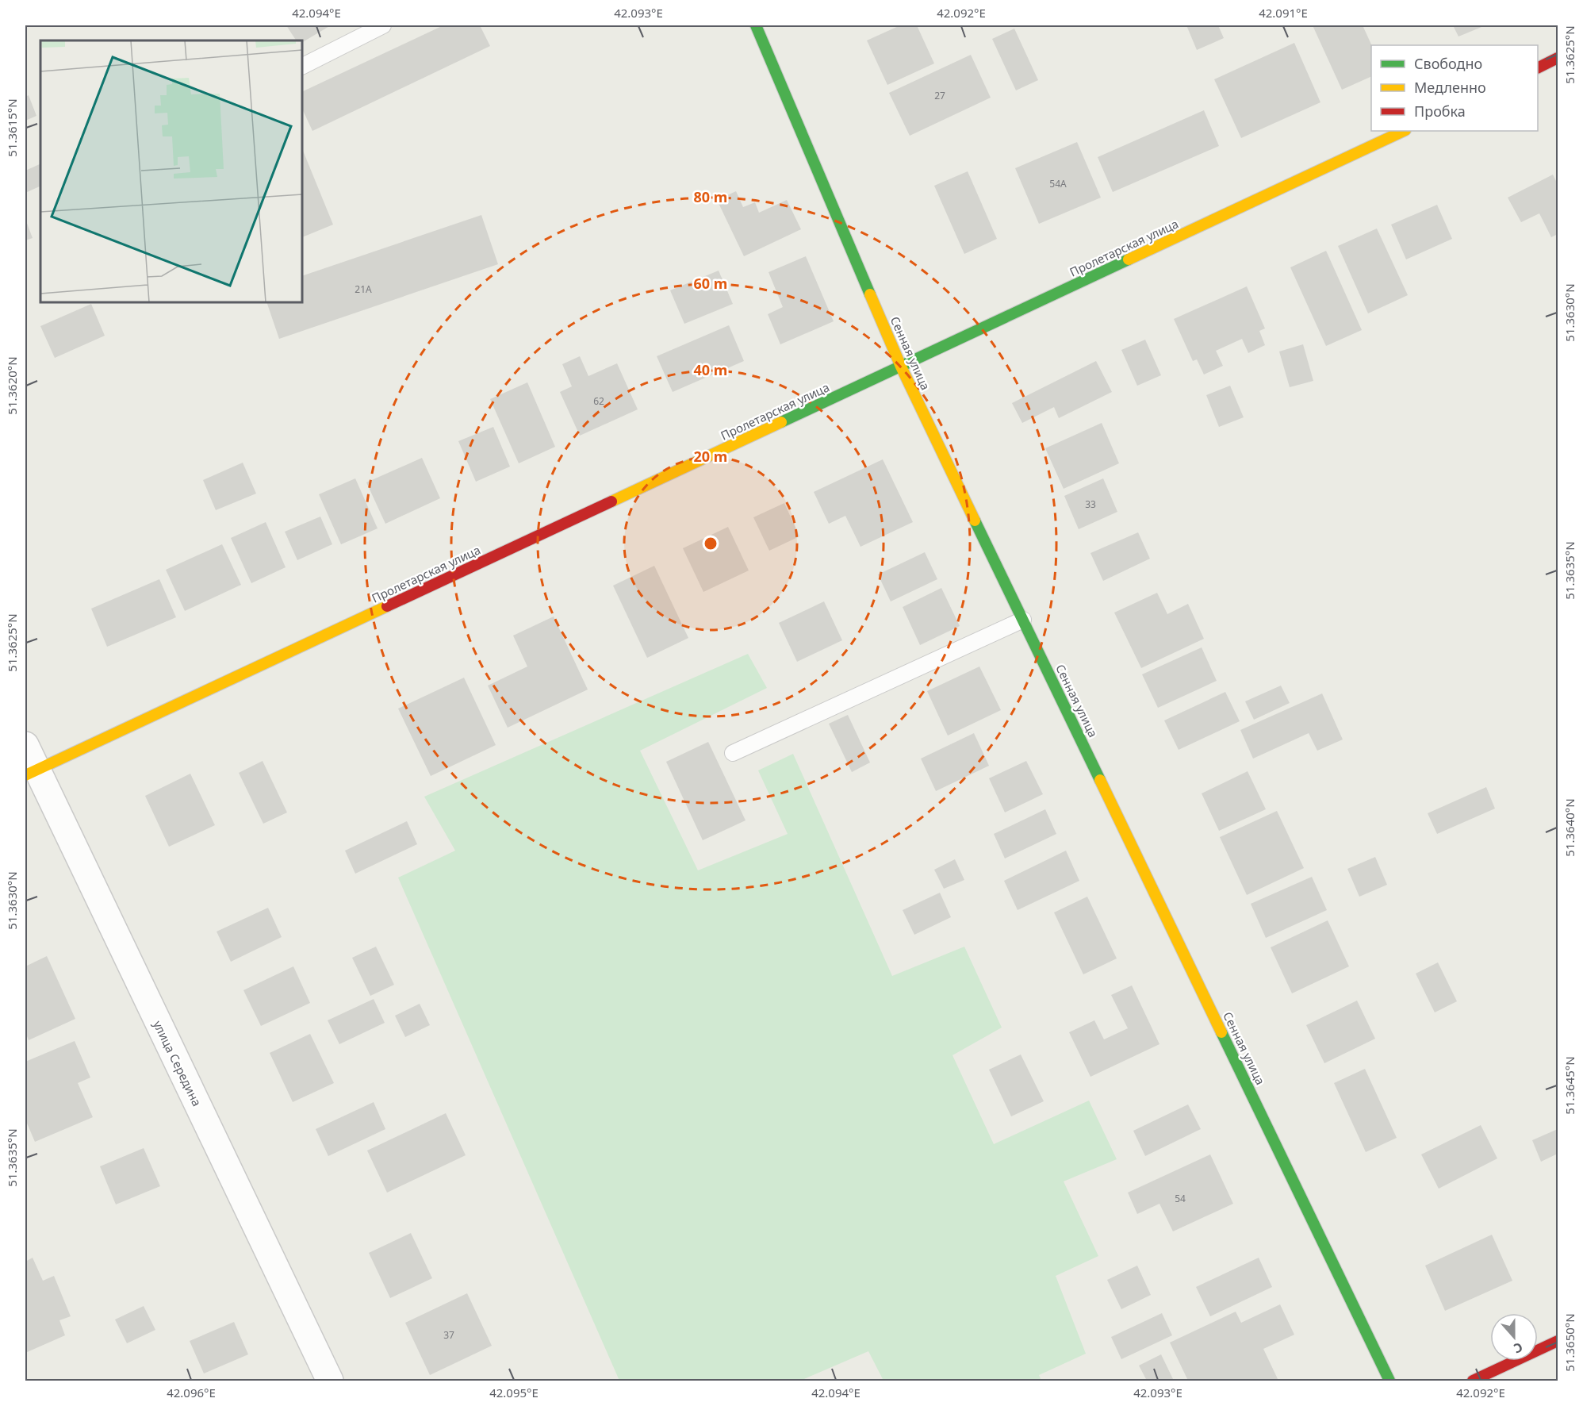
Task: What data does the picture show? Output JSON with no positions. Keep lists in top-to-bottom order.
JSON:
{
  "streets": {
    "street": ["Пролетарская улица", "Сенная улица", "улица Середина"]
  },
  "crossings": [
    ["Пролетарская улица", "Сенная улица"],
    ["Пролетарская улица", "улица Середина"]
  ],
  "house_numbers": [
    "27",
    "54А",
    "21А",
    "62",
    "33",
    "54",
    "37"
  ],
  "legend": ["Свободно", "Медленно", "Пробка"],
  "north": "bottom",
  "coordinates": [
    "42.094°E",
    "42.093°E",
    "42.092°E",
    "42.091°E",
    "51.3625°N",
    "51.3615°N",
    "51.3630°N",
    "51.3620°N",
    "51.3635°N",
    "51.3640°N",
    "51.3645°N",
    "51.3650°N",
    "42.096°E",
    "42.095°E"
  ],
  "rings": [
    "80 m",
    "60 m",
    "40 m",
    "20 m"
  ]
}
